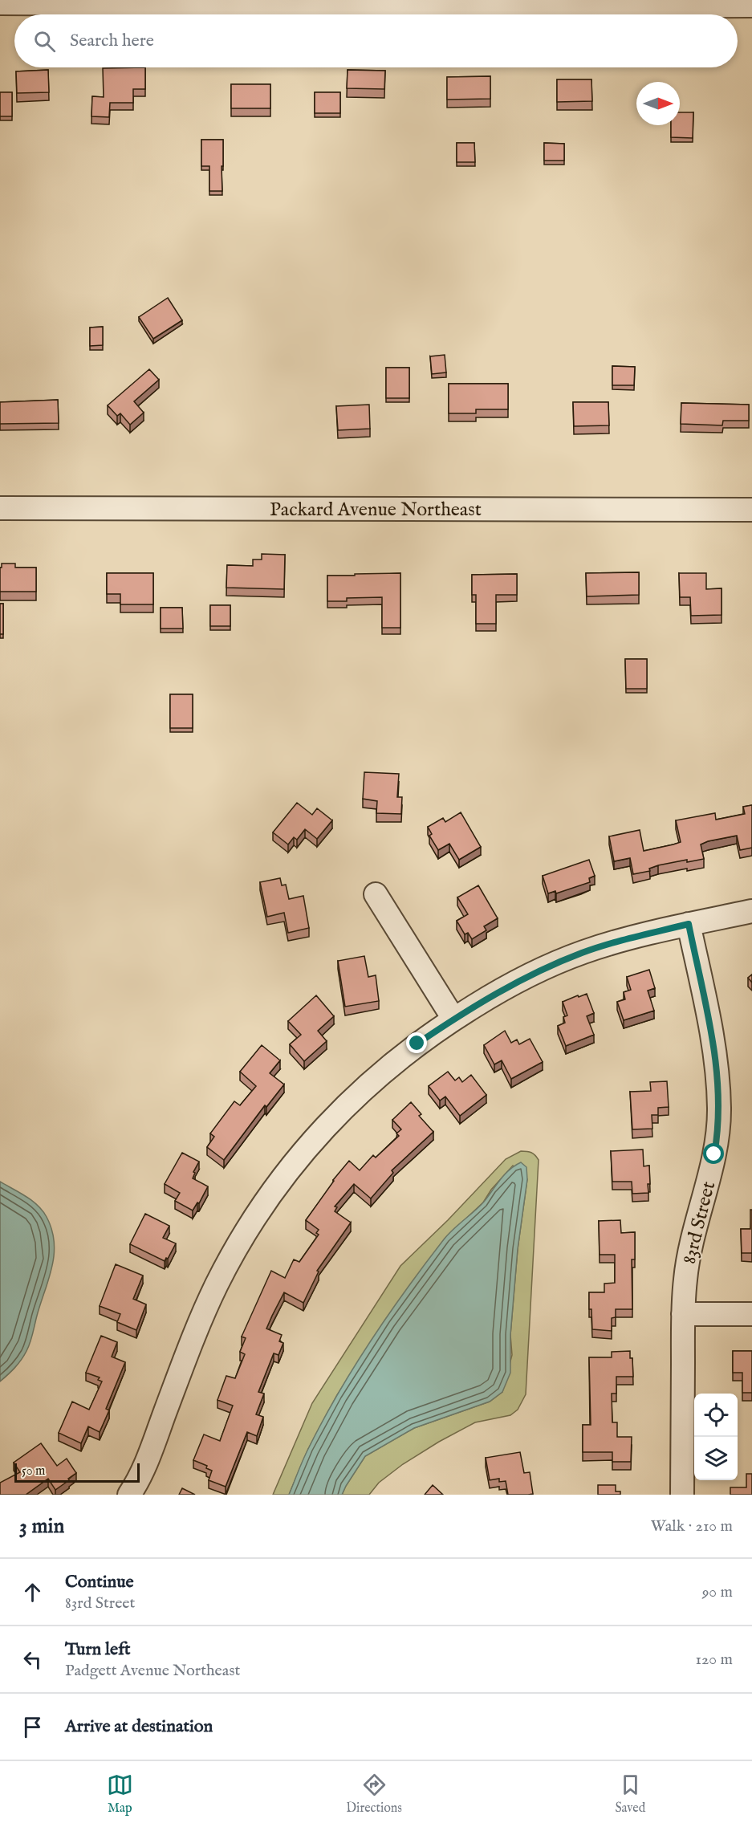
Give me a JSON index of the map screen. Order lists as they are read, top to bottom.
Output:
{
  "streets": {
    "street": ["Packard Avenue Northeast", "83rd Street"]
  },
  "scale_bar": "50 m",
  "north": "right",
  "page": {
    "search": "Search here",
    "scale": "50 m",
    "heading": ["3 min", "Walk · 210 m"],
    "list": [
      ["Continue", "83rd Street", "90 m"],
      ["Turn left", "Padgett Avenue Northeast", "120 m"],
      "Arrive at destination"
    ],
    "nav": ["Map", "Directions", "Saved"]
  }
}
